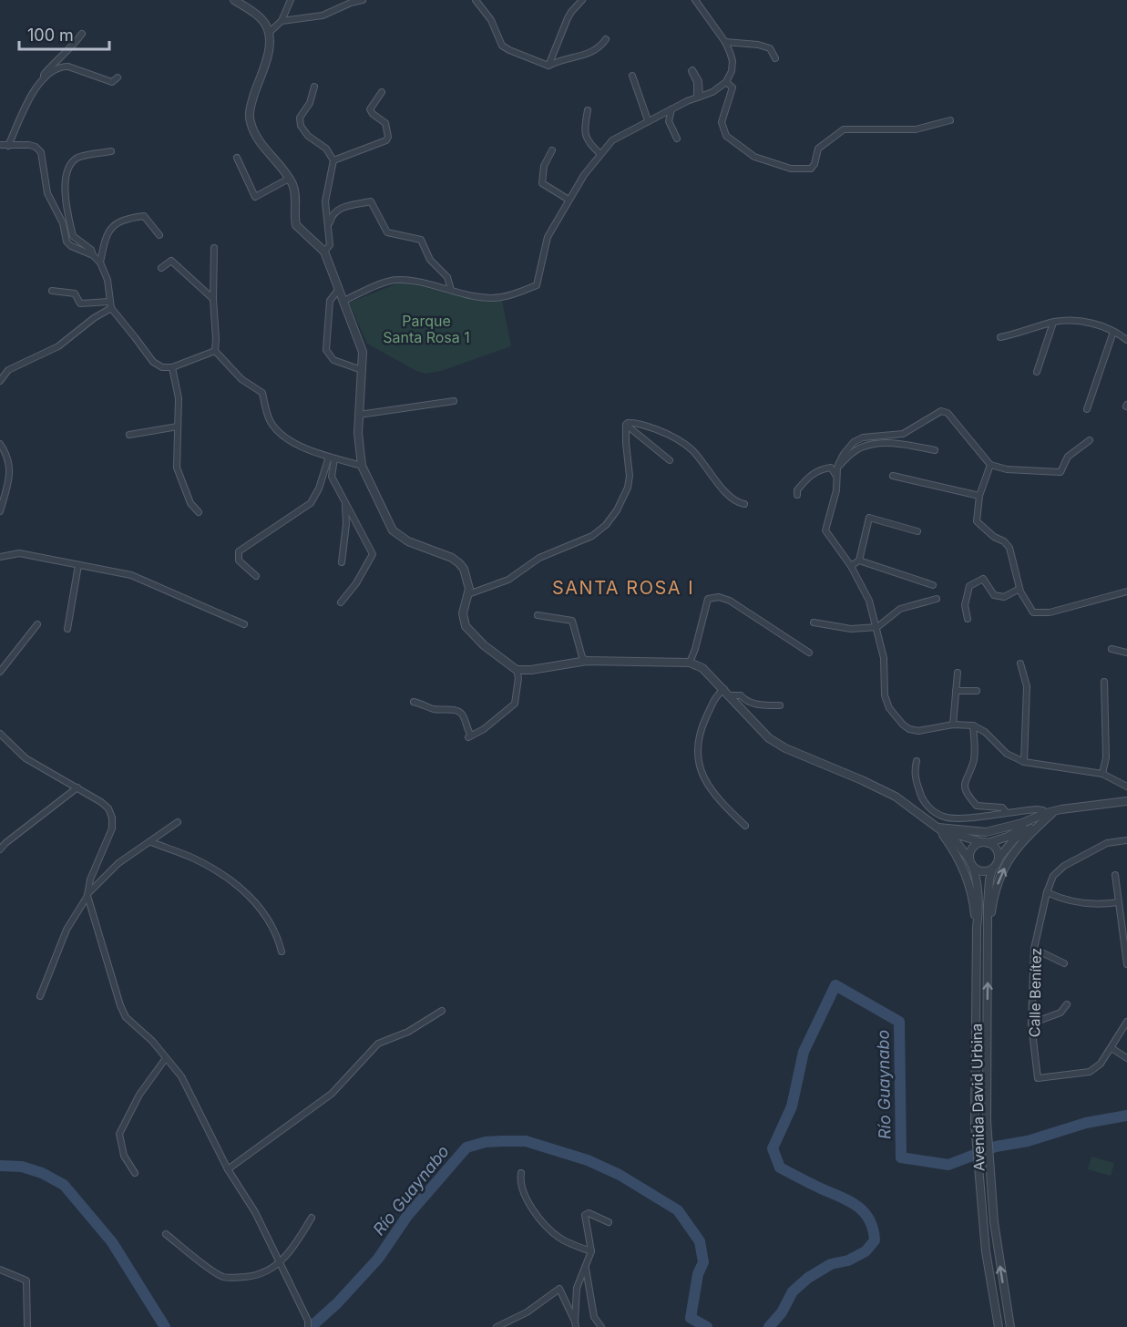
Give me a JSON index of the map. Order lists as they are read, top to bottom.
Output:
{
  "streets": {
    "street": ["Calle Benítez", "Avenida David Urbina"]
  },
  "districts": ["SANTA ROSA I"],
  "water": ["Río Guaynabo"],
  "parks": ["Parque Santa Rosa 1"],
  "scale_bar": "100 m"
}
